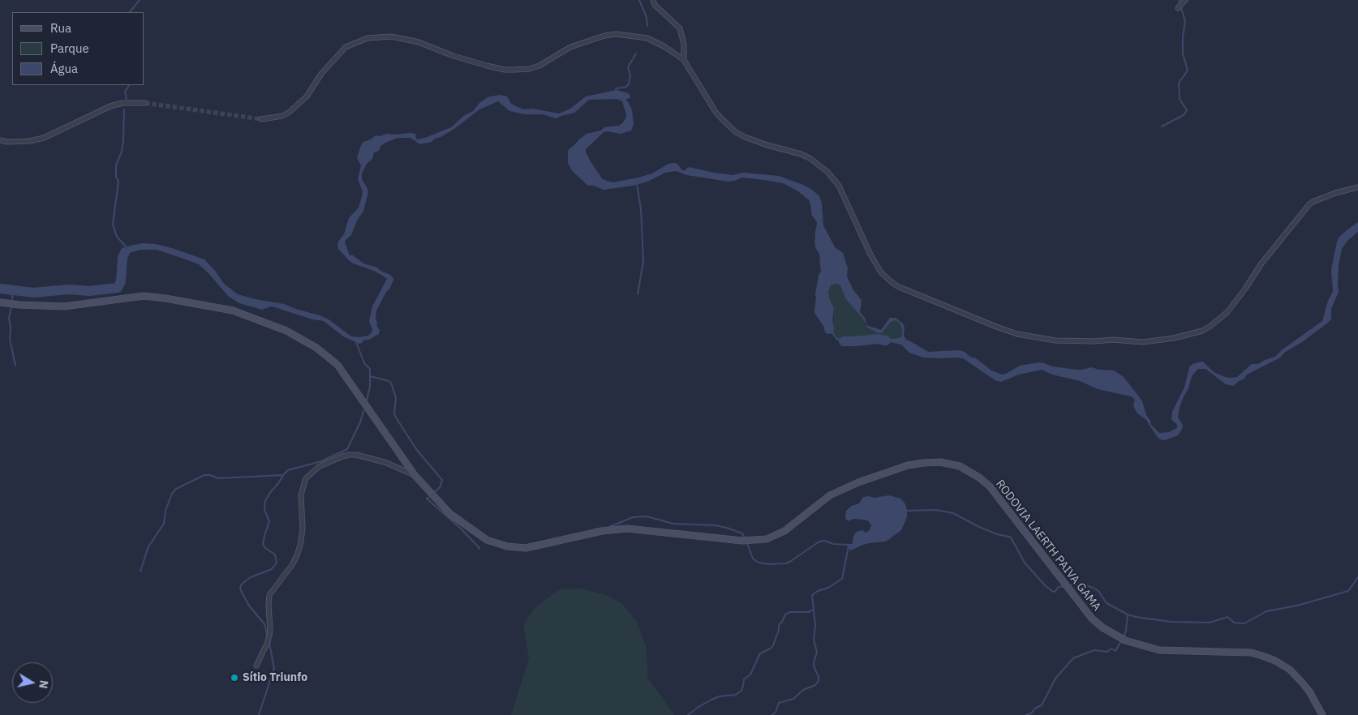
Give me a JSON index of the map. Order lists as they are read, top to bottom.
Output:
{
  "streets": {
    "main road": ["RODOVIA LAERTH PAIVA GAMA"]
  },
  "places": ["Sítio Triunfo"],
  "legend": ["Rua", "Parque", "Água"],
  "north": "right"
}
